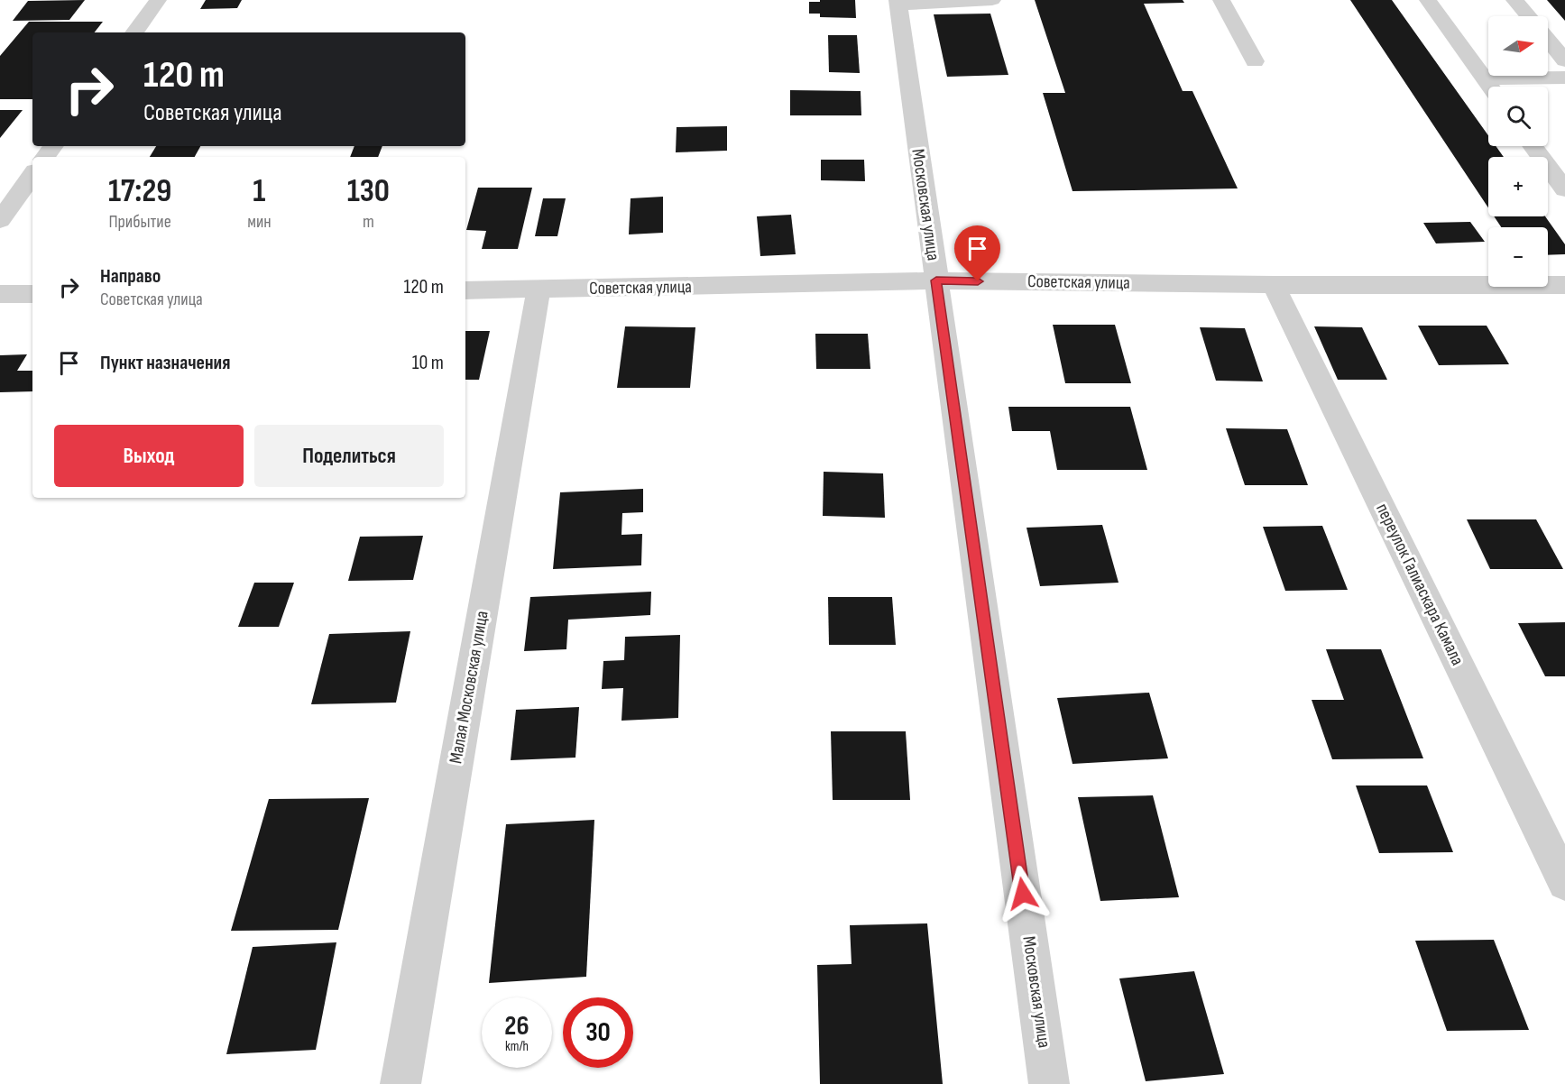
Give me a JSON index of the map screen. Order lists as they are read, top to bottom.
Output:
{
  "streets": {
    "street": [
      "Московская улица",
      "Советская улица",
      "переулок Галиаскара Камала",
      "Малая Московская улица"
    ]
  },
  "crossings": [
    ["Московская улица", "Советская улица"],
    ["Советская улица", "переулок Галиаскара Камала"],
    ["Советская улица", "Малая Московская улица"]
  ],
  "north": "right",
  "page": {
    "map_buttons": ["+", "−"],
    "turn": ["120 m", "Советская улица"],
    "eta": [
      "17:29",
      "Прибытие",
      "1",
      "мин",
      "130",
      "m"
    ],
    "list": [
      {
        "name": "Направо",
        "note": "Советская улица",
        "value": "120 m"
      },
      {
        "name": "Пункт назначения",
        "value": "10 m"
      }
    ],
    "buttons": ["Выход", "Поделиться"],
    "speed": "26 km/h",
    "limit": "30"
  }
}
